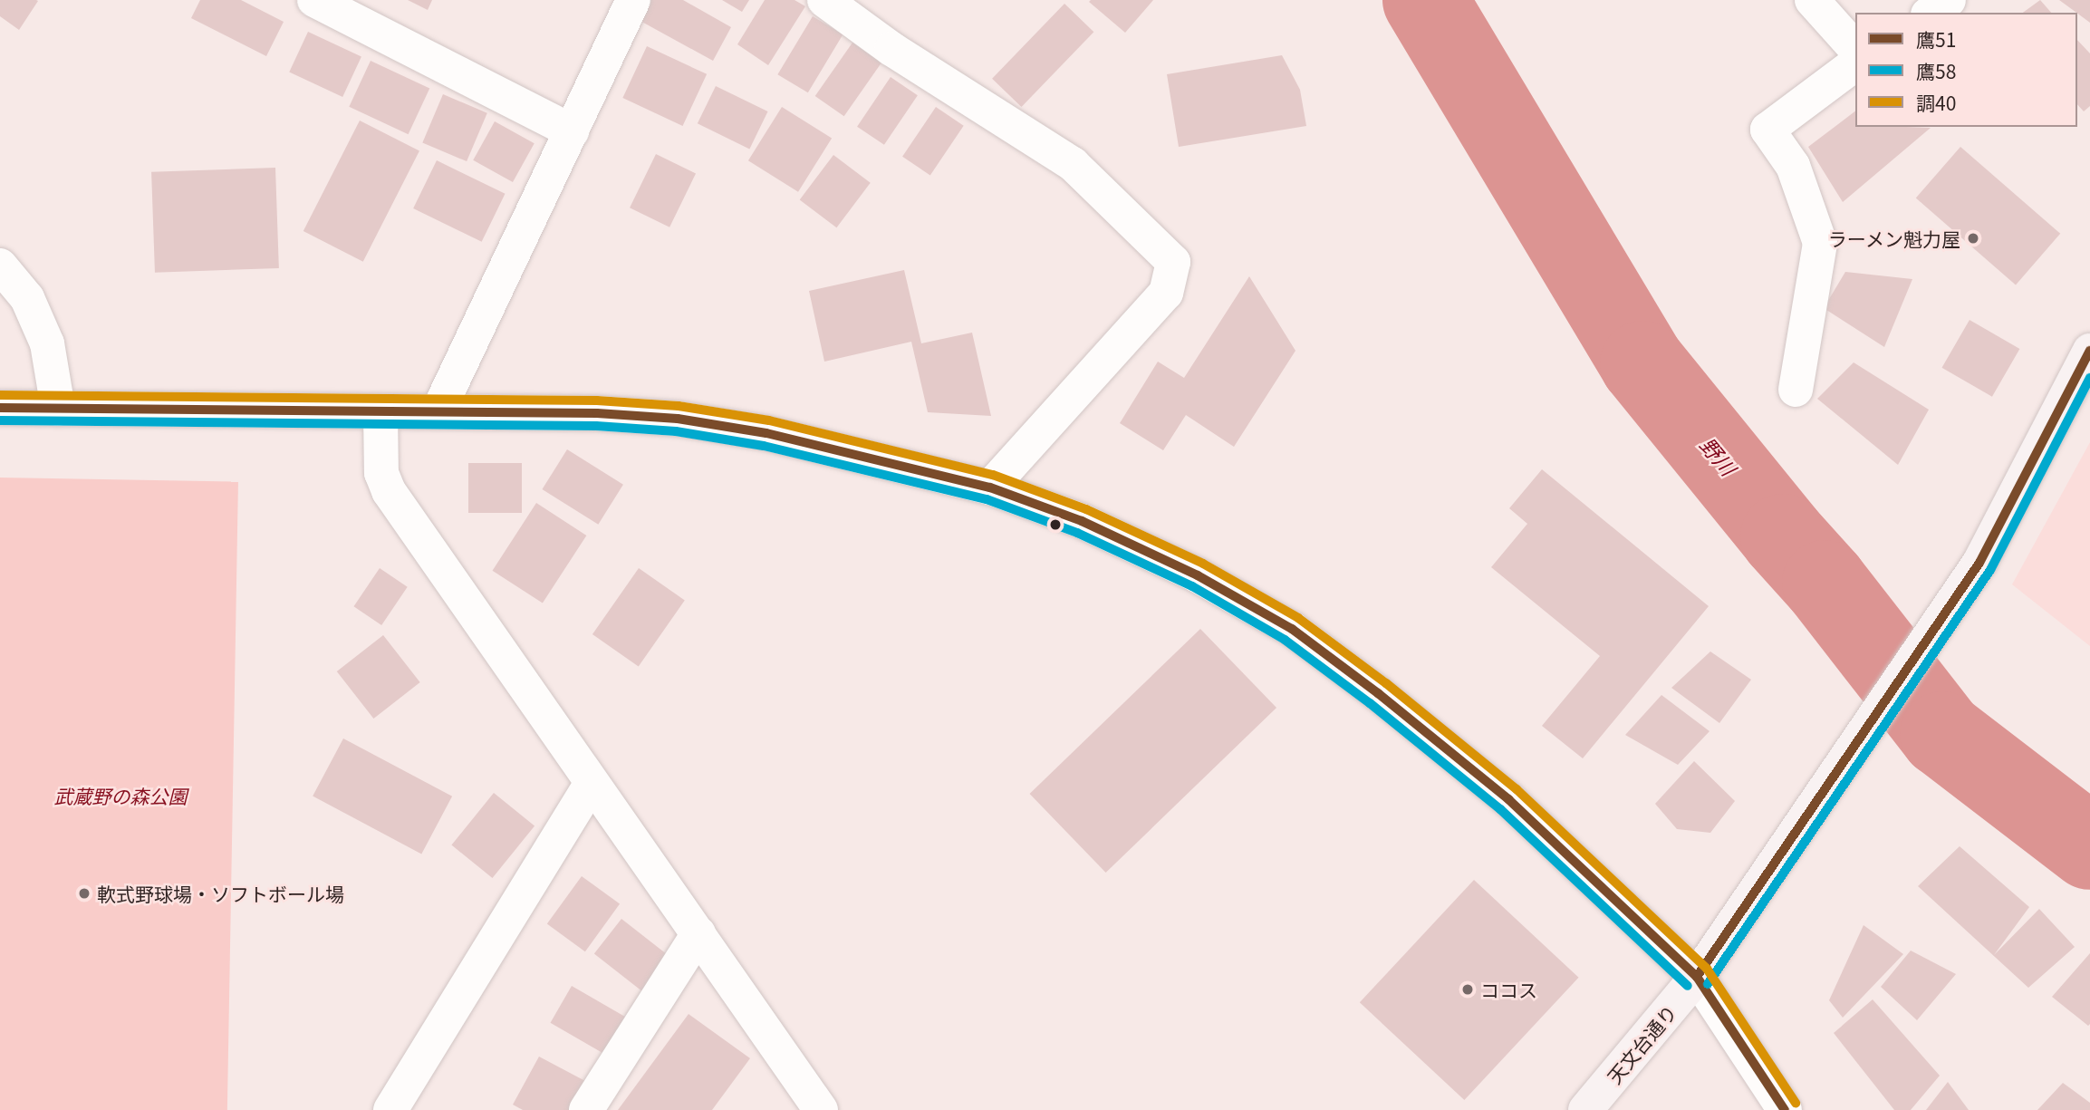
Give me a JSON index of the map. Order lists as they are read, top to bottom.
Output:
{
  "streets": {
    "main road": ["天文台通り"]
  },
  "water": ["野川"],
  "parks": ["武蔵野の森公園"],
  "places": ["ラーメン魁力屋", "軟式野球場・ソフトボール場", "ココス"],
  "lines": ["transit line 鷹51", "transit line 鷹58", "transit line 調40"],
  "legend": ["鷹51", "鷹58", "調40"]
}
